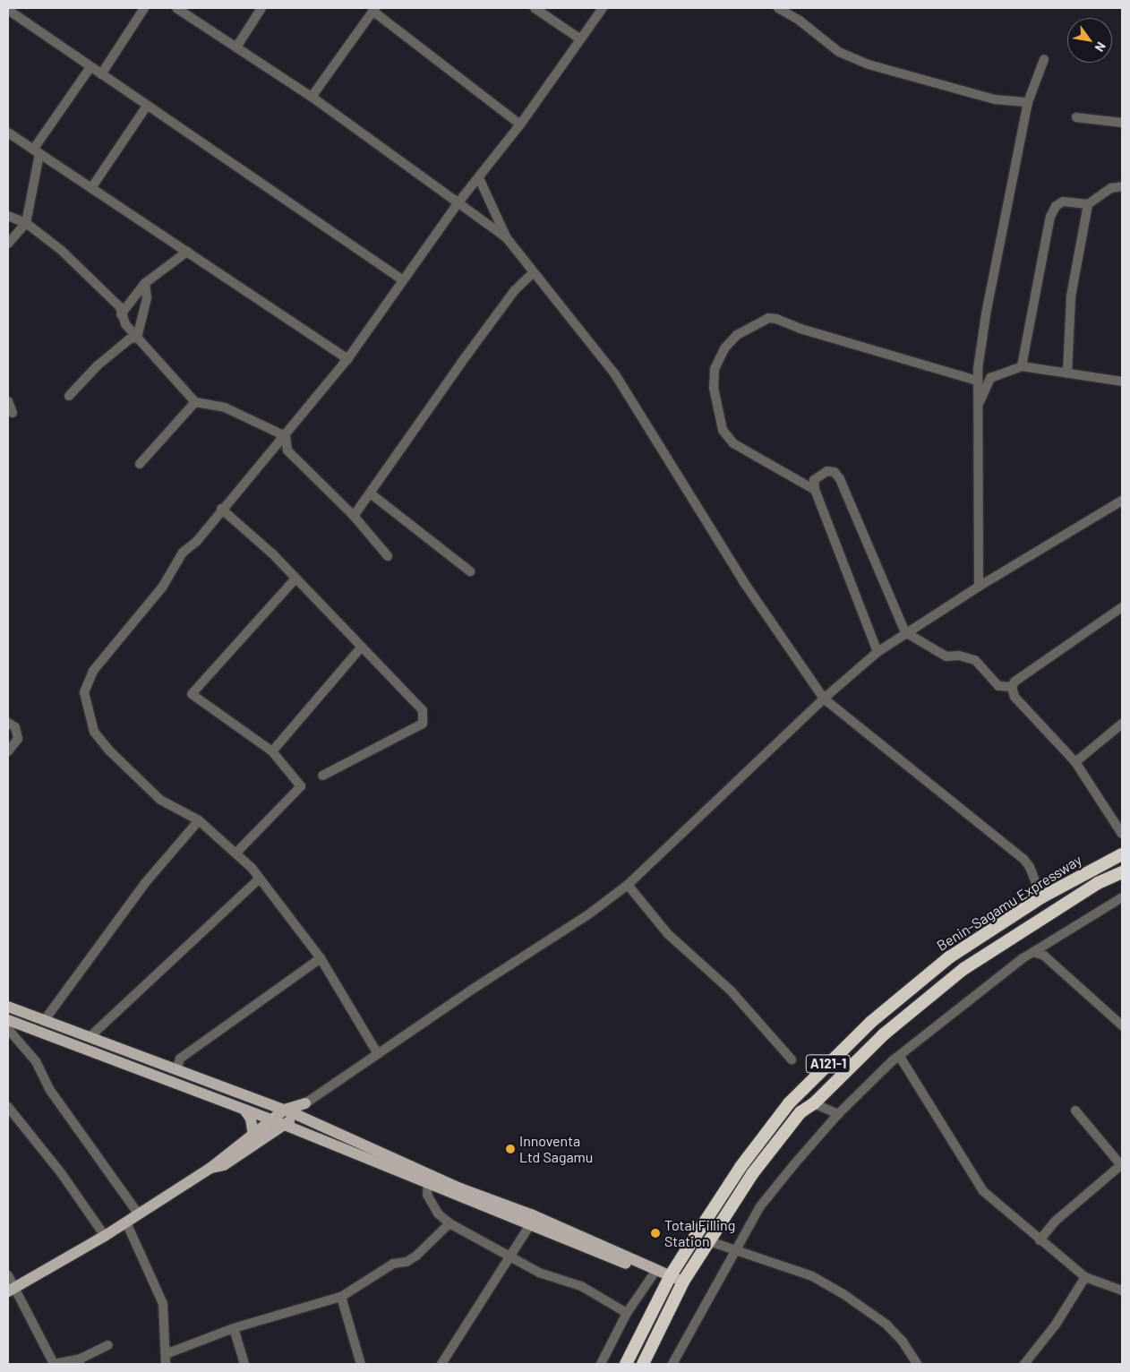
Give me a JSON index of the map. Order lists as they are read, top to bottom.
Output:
{
  "streets": {
    "highway": ["Benin-Sagamu Expressway", "A121-1"]
  },
  "places": ["Innoventa Ltd Sagamu", "Total Filling Station"],
  "north": "bottom right"
}
